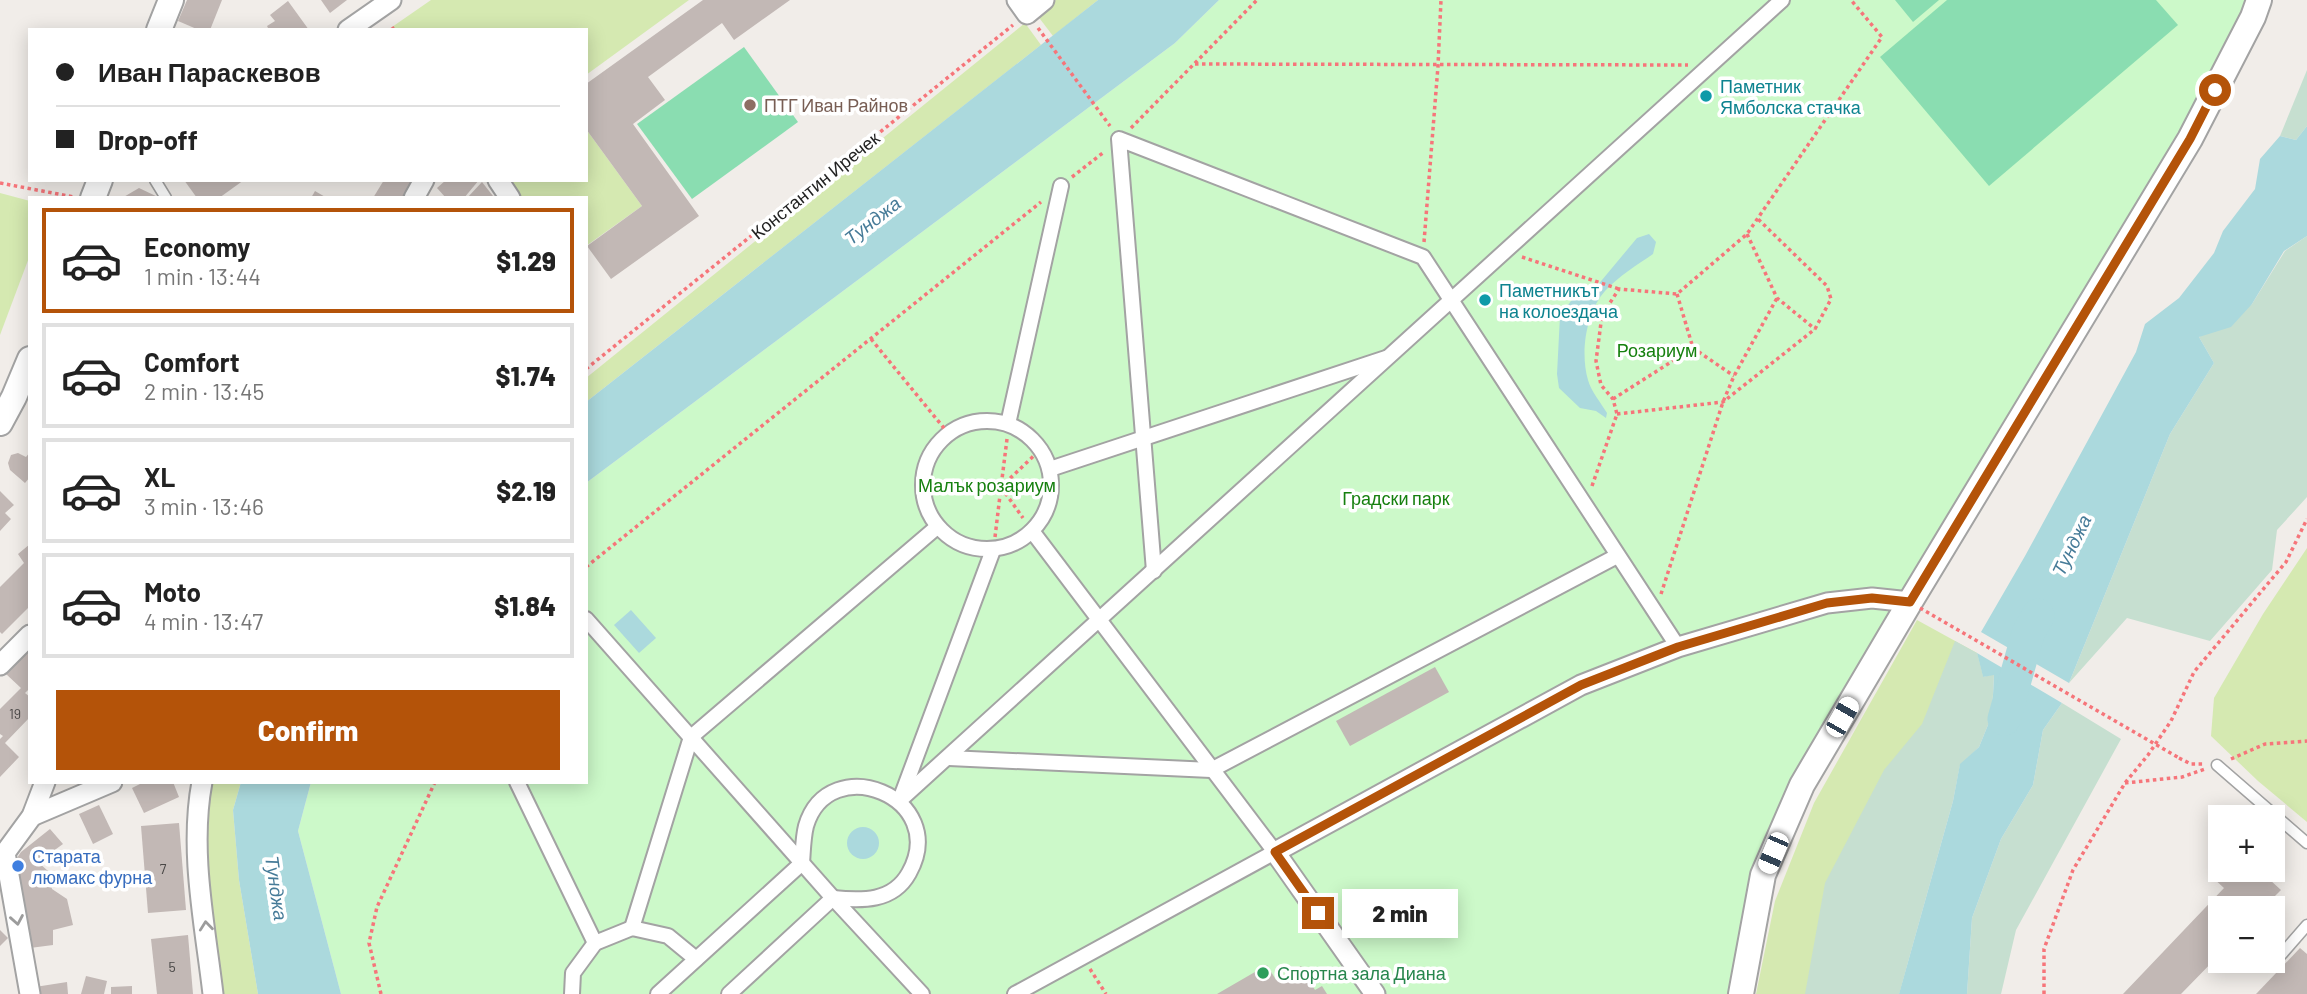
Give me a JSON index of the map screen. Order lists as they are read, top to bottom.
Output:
{
  "streets": {
    "path": ["Константин Иречек"]
  },
  "water": ["Тунджа"],
  "parks": ["Розариум", "Малък розариум", "Градски парк"],
  "places": [
    "Паметник Ямболска стачка",
    "ПТГ Иван Райнов",
    "Паметникът на колоездача",
    "Старата люмакс фурна",
    "Спортна зала Диана"
  ],
  "house_numbers": ["19", "7", "5"],
  "page": {
    "banner": ["Иван Параскевов", "Drop-off"],
    "list": [
      {
        "name": "Economy",
        "note": "1 min · 13:44",
        "value": "$1.29"
      },
      {
        "name": "Comfort",
        "note": "2 min · 13:45",
        "value": "$1.74"
      },
      {
        "name": "XL",
        "note": "3 min · 13:46",
        "value": "$2.19"
      },
      {
        "name": "Moto",
        "note": "4 min · 13:47",
        "value": "$1.84"
      }
    ],
    "buttons": "Confirm",
    "map_buttons": ["+", "−"],
    "bubble": "2 min"
  }
}
